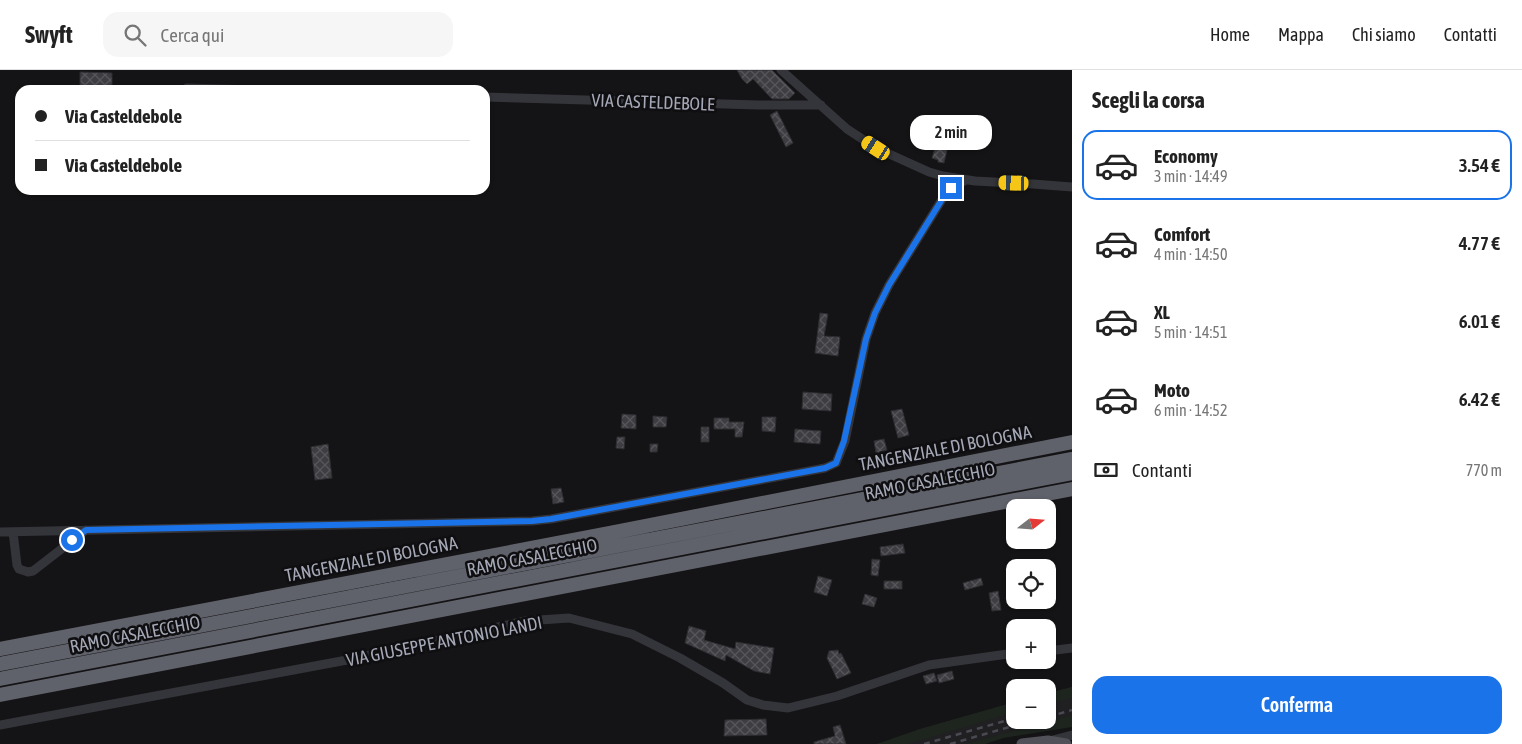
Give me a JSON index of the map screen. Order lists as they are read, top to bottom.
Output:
{
  "streets": {
    "highway": ["TANGENZIALE DI BOLOGNA", "RAMO CASALECCHIO"],
    "street": ["VIA CASTELDEBOLE", "VIA GIUSEPPE ANTONIO LANDI"]
  },
  "north": "right",
  "page": {
    "header": "Swyft",
    "search": "Cerca qui",
    "nav": [
      "Home",
      "Mappa",
      "Chi siamo",
      "Contatti"
    ],
    "heading": "Scegli la corsa",
    "banner": ["Via Casteldebole", "Via Casteldebole"],
    "bubble": "2 min",
    "list": [
      {
        "name": "Economy",
        "note": "3 min · 14:49",
        "value": "3.54 €"
      },
      {
        "name": "Comfort",
        "note": "4 min · 14:50",
        "value": "4.77 €"
      },
      {
        "name": "XL",
        "note": "5 min · 14:51",
        "value": "6.01 €"
      },
      {
        "name": "Moto",
        "note": "6 min · 14:52",
        "value": "6.42 €"
      }
    ],
    "pay": ["Contanti", "770 m"],
    "map_buttons": ["+", "−"],
    "buttons": "Conferma"
  }
}
